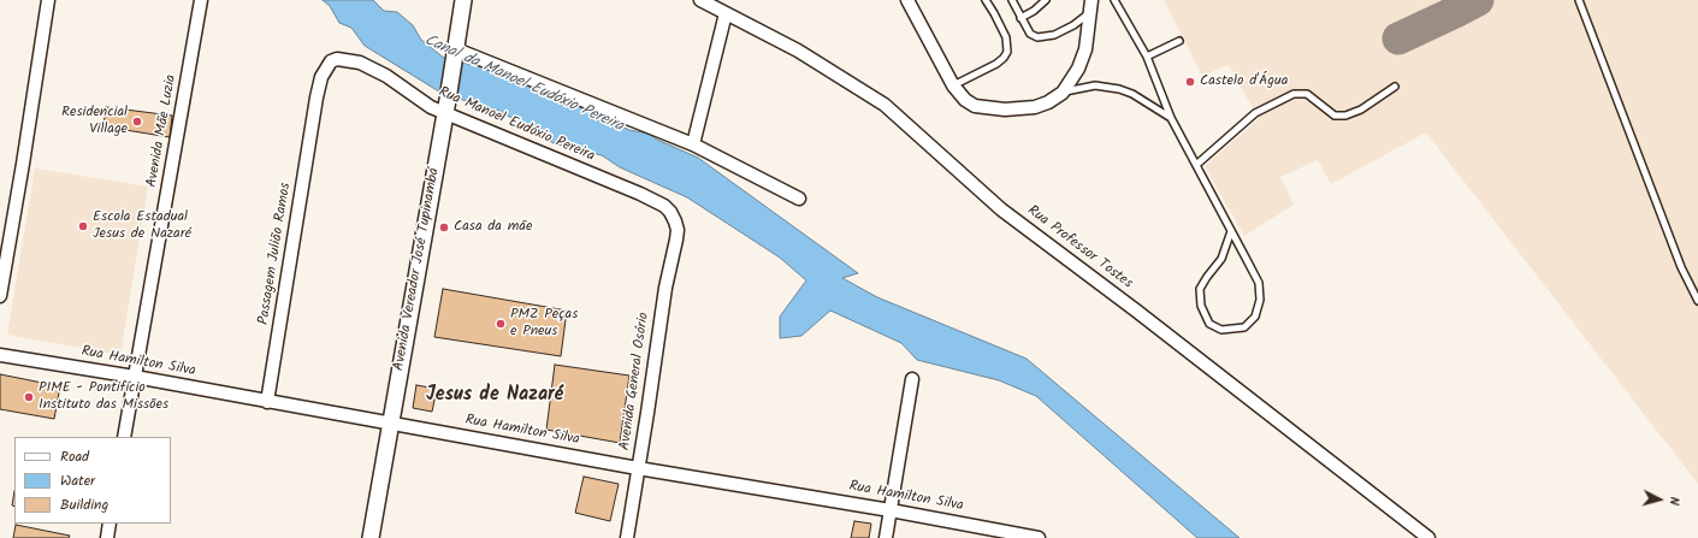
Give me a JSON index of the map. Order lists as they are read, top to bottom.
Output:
{
  "streets": {
    "street": [
      "Rua Manoel Eudóxio Pereira",
      "Avenida Mãe Luzia",
      "Rua Professor Tostes",
      "Passagem Julião Ramos",
      "Avenida Vereador José Tupinambá",
      "Rua Hamilton Silva",
      "Avenida General Osório"
    ]
  },
  "crossings": [
    ["Rua Manoel Eudóxio Pereira", "Passagem Julião Ramos"],
    ["Rua Manoel Eudóxio Pereira", "Avenida Vereador José Tupinambá"],
    ["Rua Manoel Eudóxio Pereira", "Avenida General Osório"],
    ["Avenida Mãe Luzia", "Rua Hamilton Silva"],
    ["Passagem Julião Ramos", "Rua Hamilton Silva"],
    ["Avenida Vereador José Tupinambá", "Rua Hamilton Silva"],
    ["Rua Hamilton Silva", "Avenida General Osório"]
  ],
  "districts": ["Jesus de Nazaré"],
  "water": ["Canal da Manoel Eudóxio Pereira"],
  "places": [
    "Castelo d'Água",
    "Residencial Village",
    "Escola Estadual Jesus de Nazaré",
    "Casa da mãe",
    "PMZ Peças e Pneus",
    "PIME - Pontifício Instituto das Missões"
  ],
  "legend": ["Road", "Water", "Building"],
  "north": "right"
}
